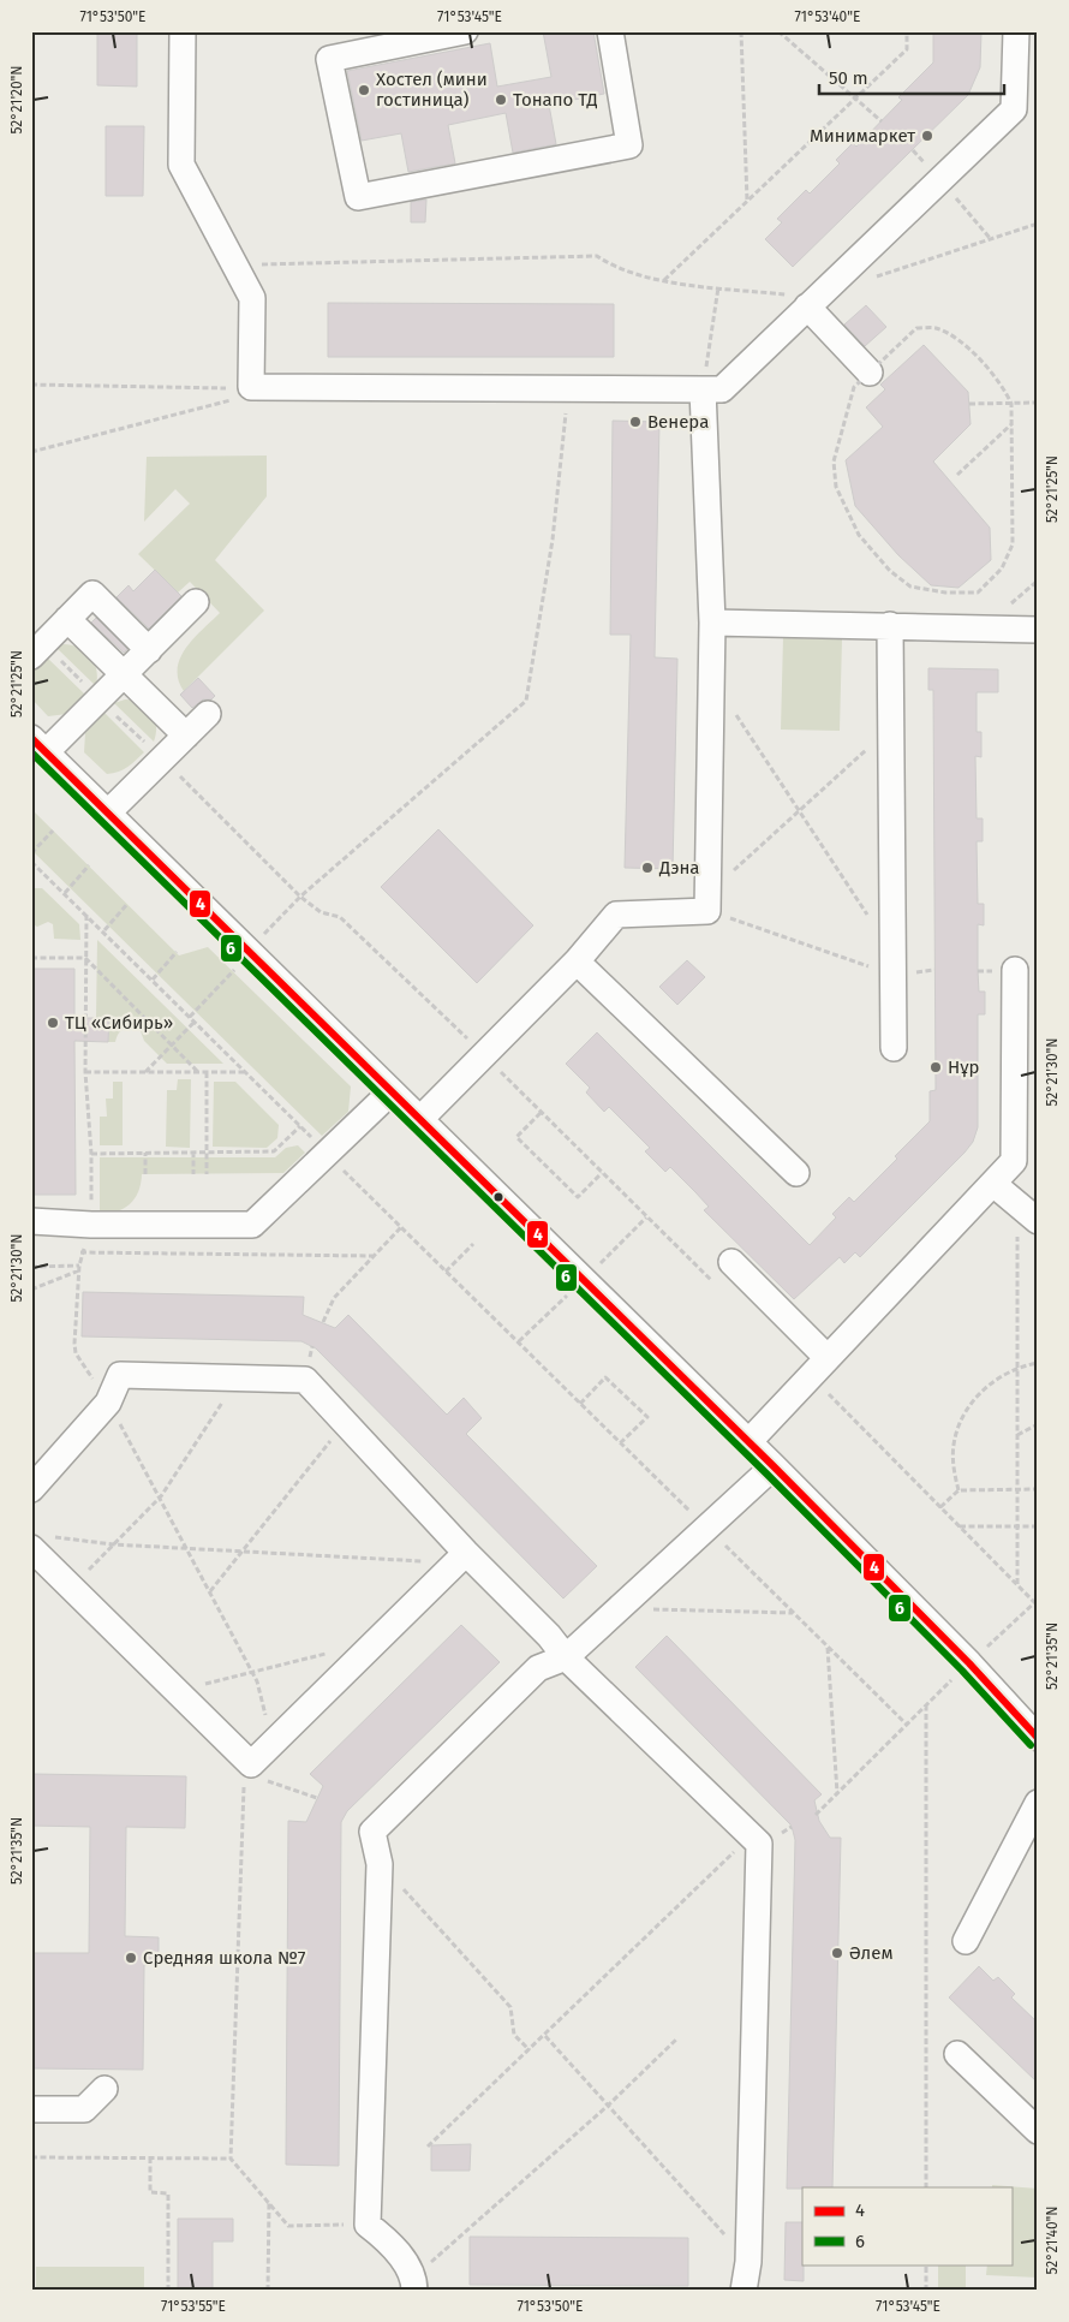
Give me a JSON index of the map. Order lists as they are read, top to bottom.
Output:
{
  "places": [
    "Хостел (мини гостиница)",
    "Тонапо ТД",
    "Минимаркет",
    "Венера",
    "Дэна",
    "ТЦ «Сибирь»",
    "Нұр",
    "Әлем",
    "Средняя школа №7"
  ],
  "lines": ["transit line 4", "transit line 6"],
  "legend": ["4", "6"],
  "scale_bar": "50 m",
  "coordinates": [
    "71°53'50\"E",
    "71°53'45\"E",
    "71°53'40\"E",
    "52°21'20\"N",
    "52°21'25\"N",
    "52°21'30\"N",
    "52°21'35\"N",
    "52°21'40\"N",
    "71°53'55\"E"
  ]
}
